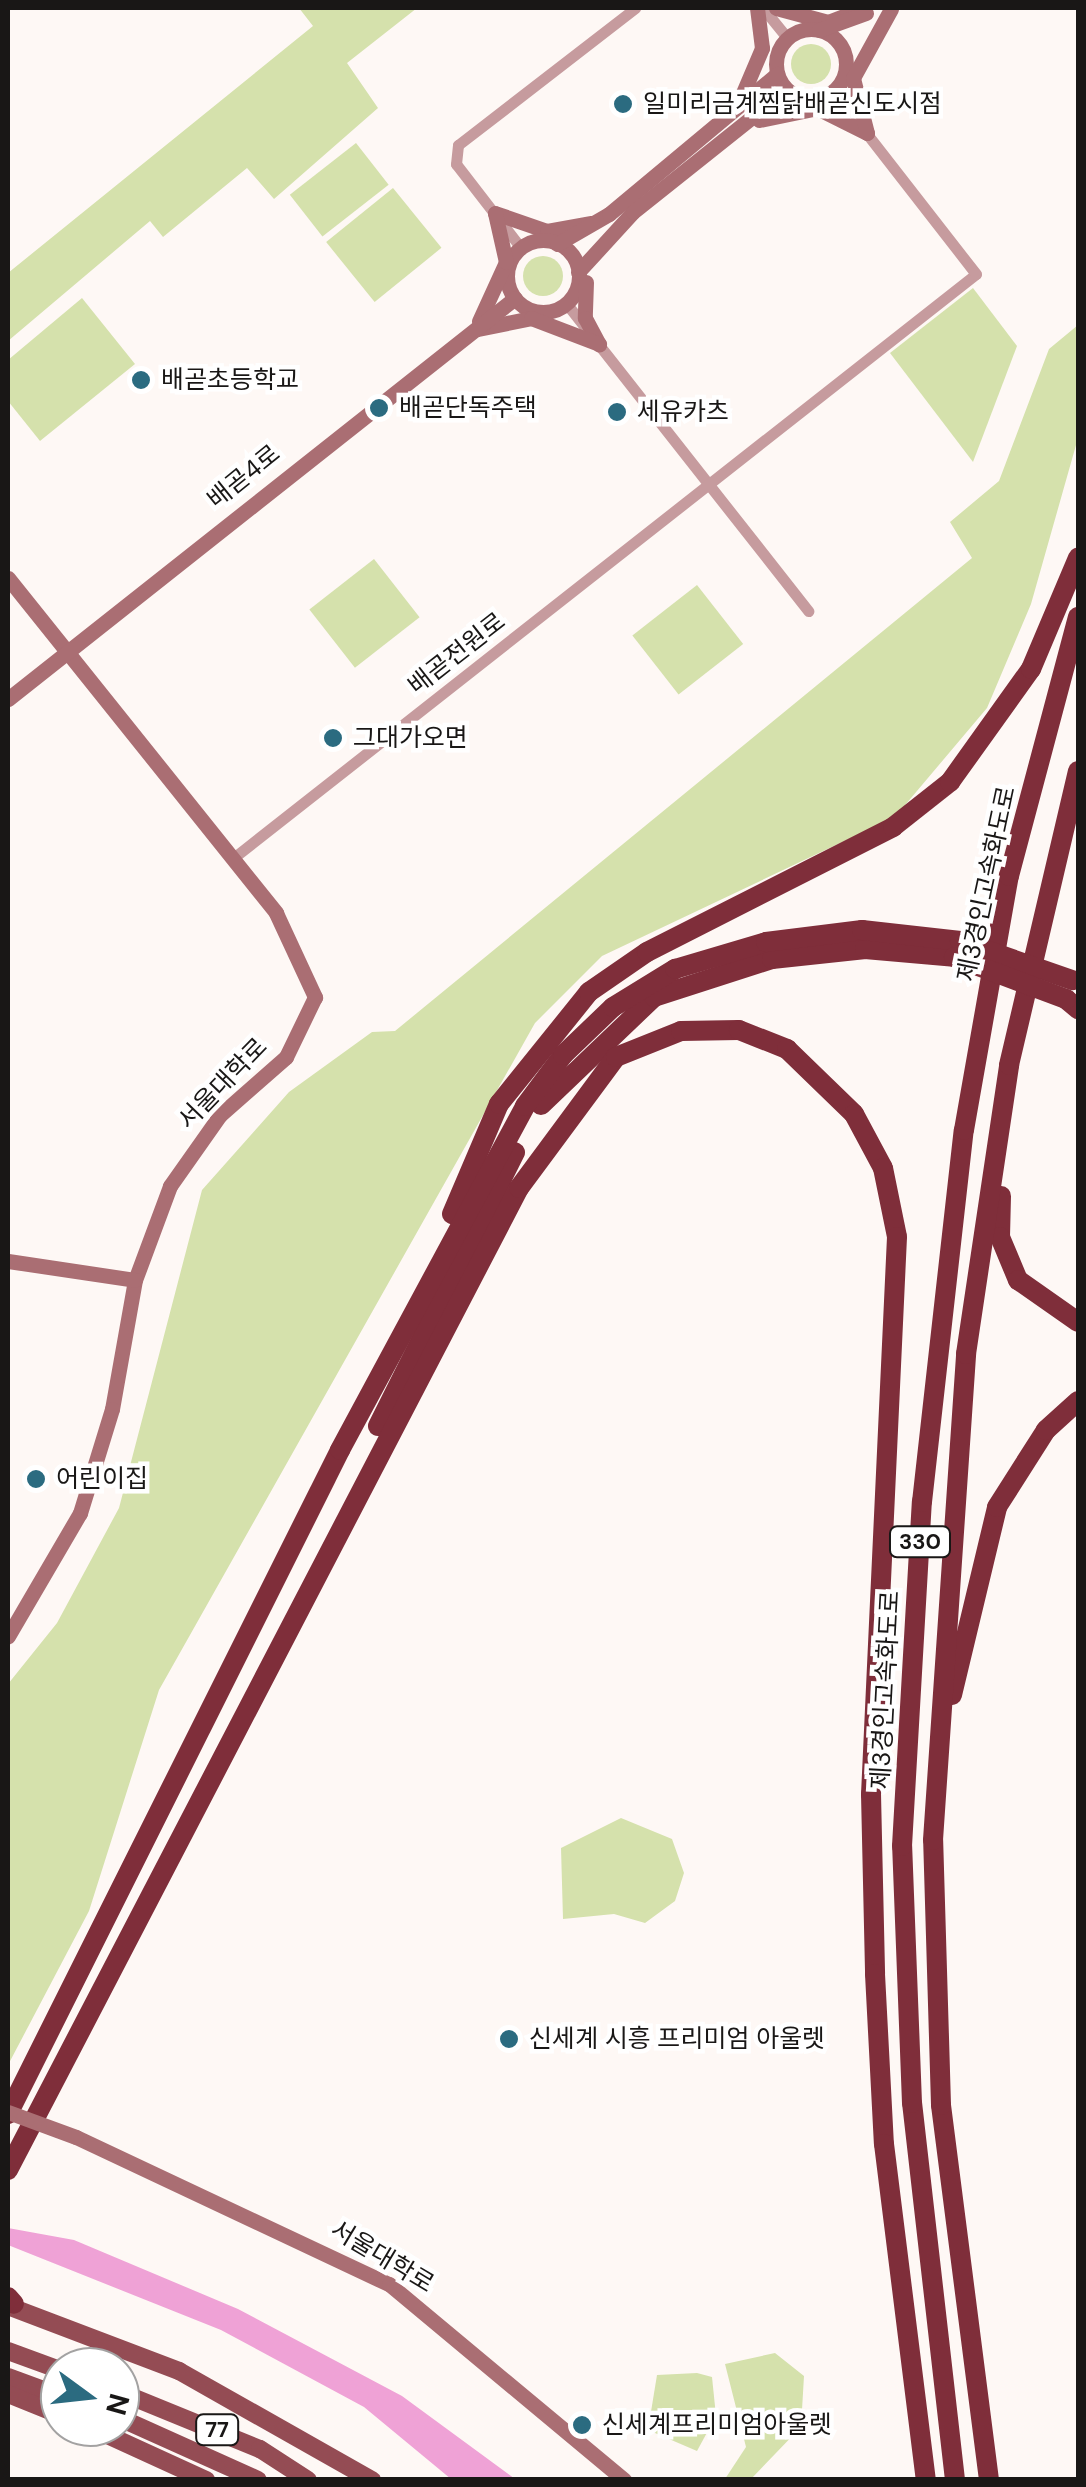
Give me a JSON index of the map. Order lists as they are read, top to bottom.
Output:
{
  "streets": {
    "highway": ["제3경인고속화도로", "330"],
    "main road": ["배곧4로", "서울대학로", "77"],
    "street": ["배곧전원로"]
  },
  "crossings": [
    ["배곧4로", "서울대학로"],
    ["배곧전원로", "서울대학로"]
  ],
  "places": [
    "일미리금계찜닭배곧신도시점",
    "배곧초등학교",
    "배곧단독주택",
    "세유카츠",
    "그대가오면",
    "어린이집",
    "신세계 시흥 프리미엄 아울렛",
    "신세계프리미엄아울렛"
  ],
  "north": "right"
}
